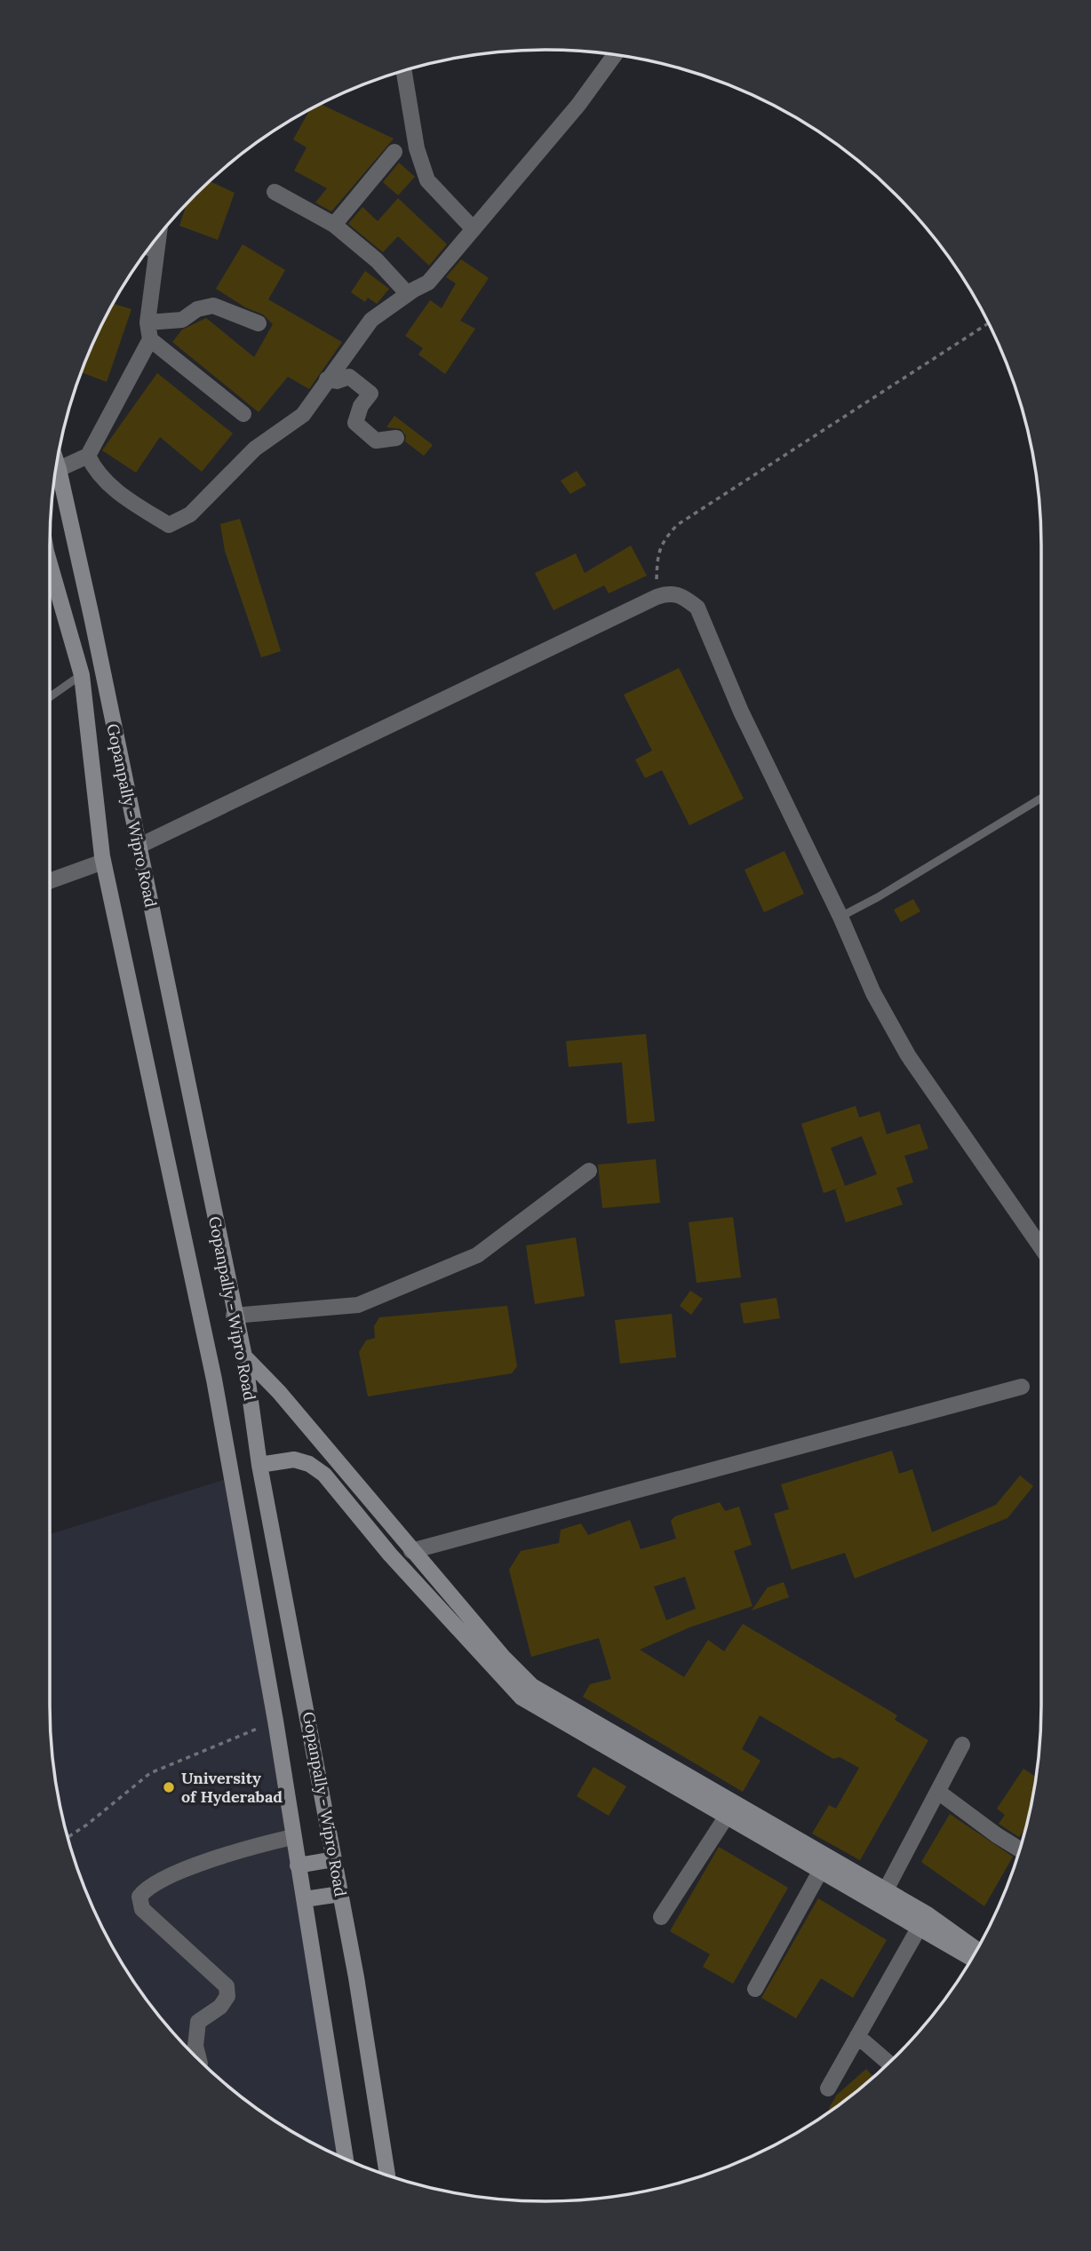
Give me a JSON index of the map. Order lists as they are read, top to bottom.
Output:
{
  "streets": {
    "main road": ["Gopanpally - Wipro Road"]
  },
  "places": ["University of Hyderabad"]
}
